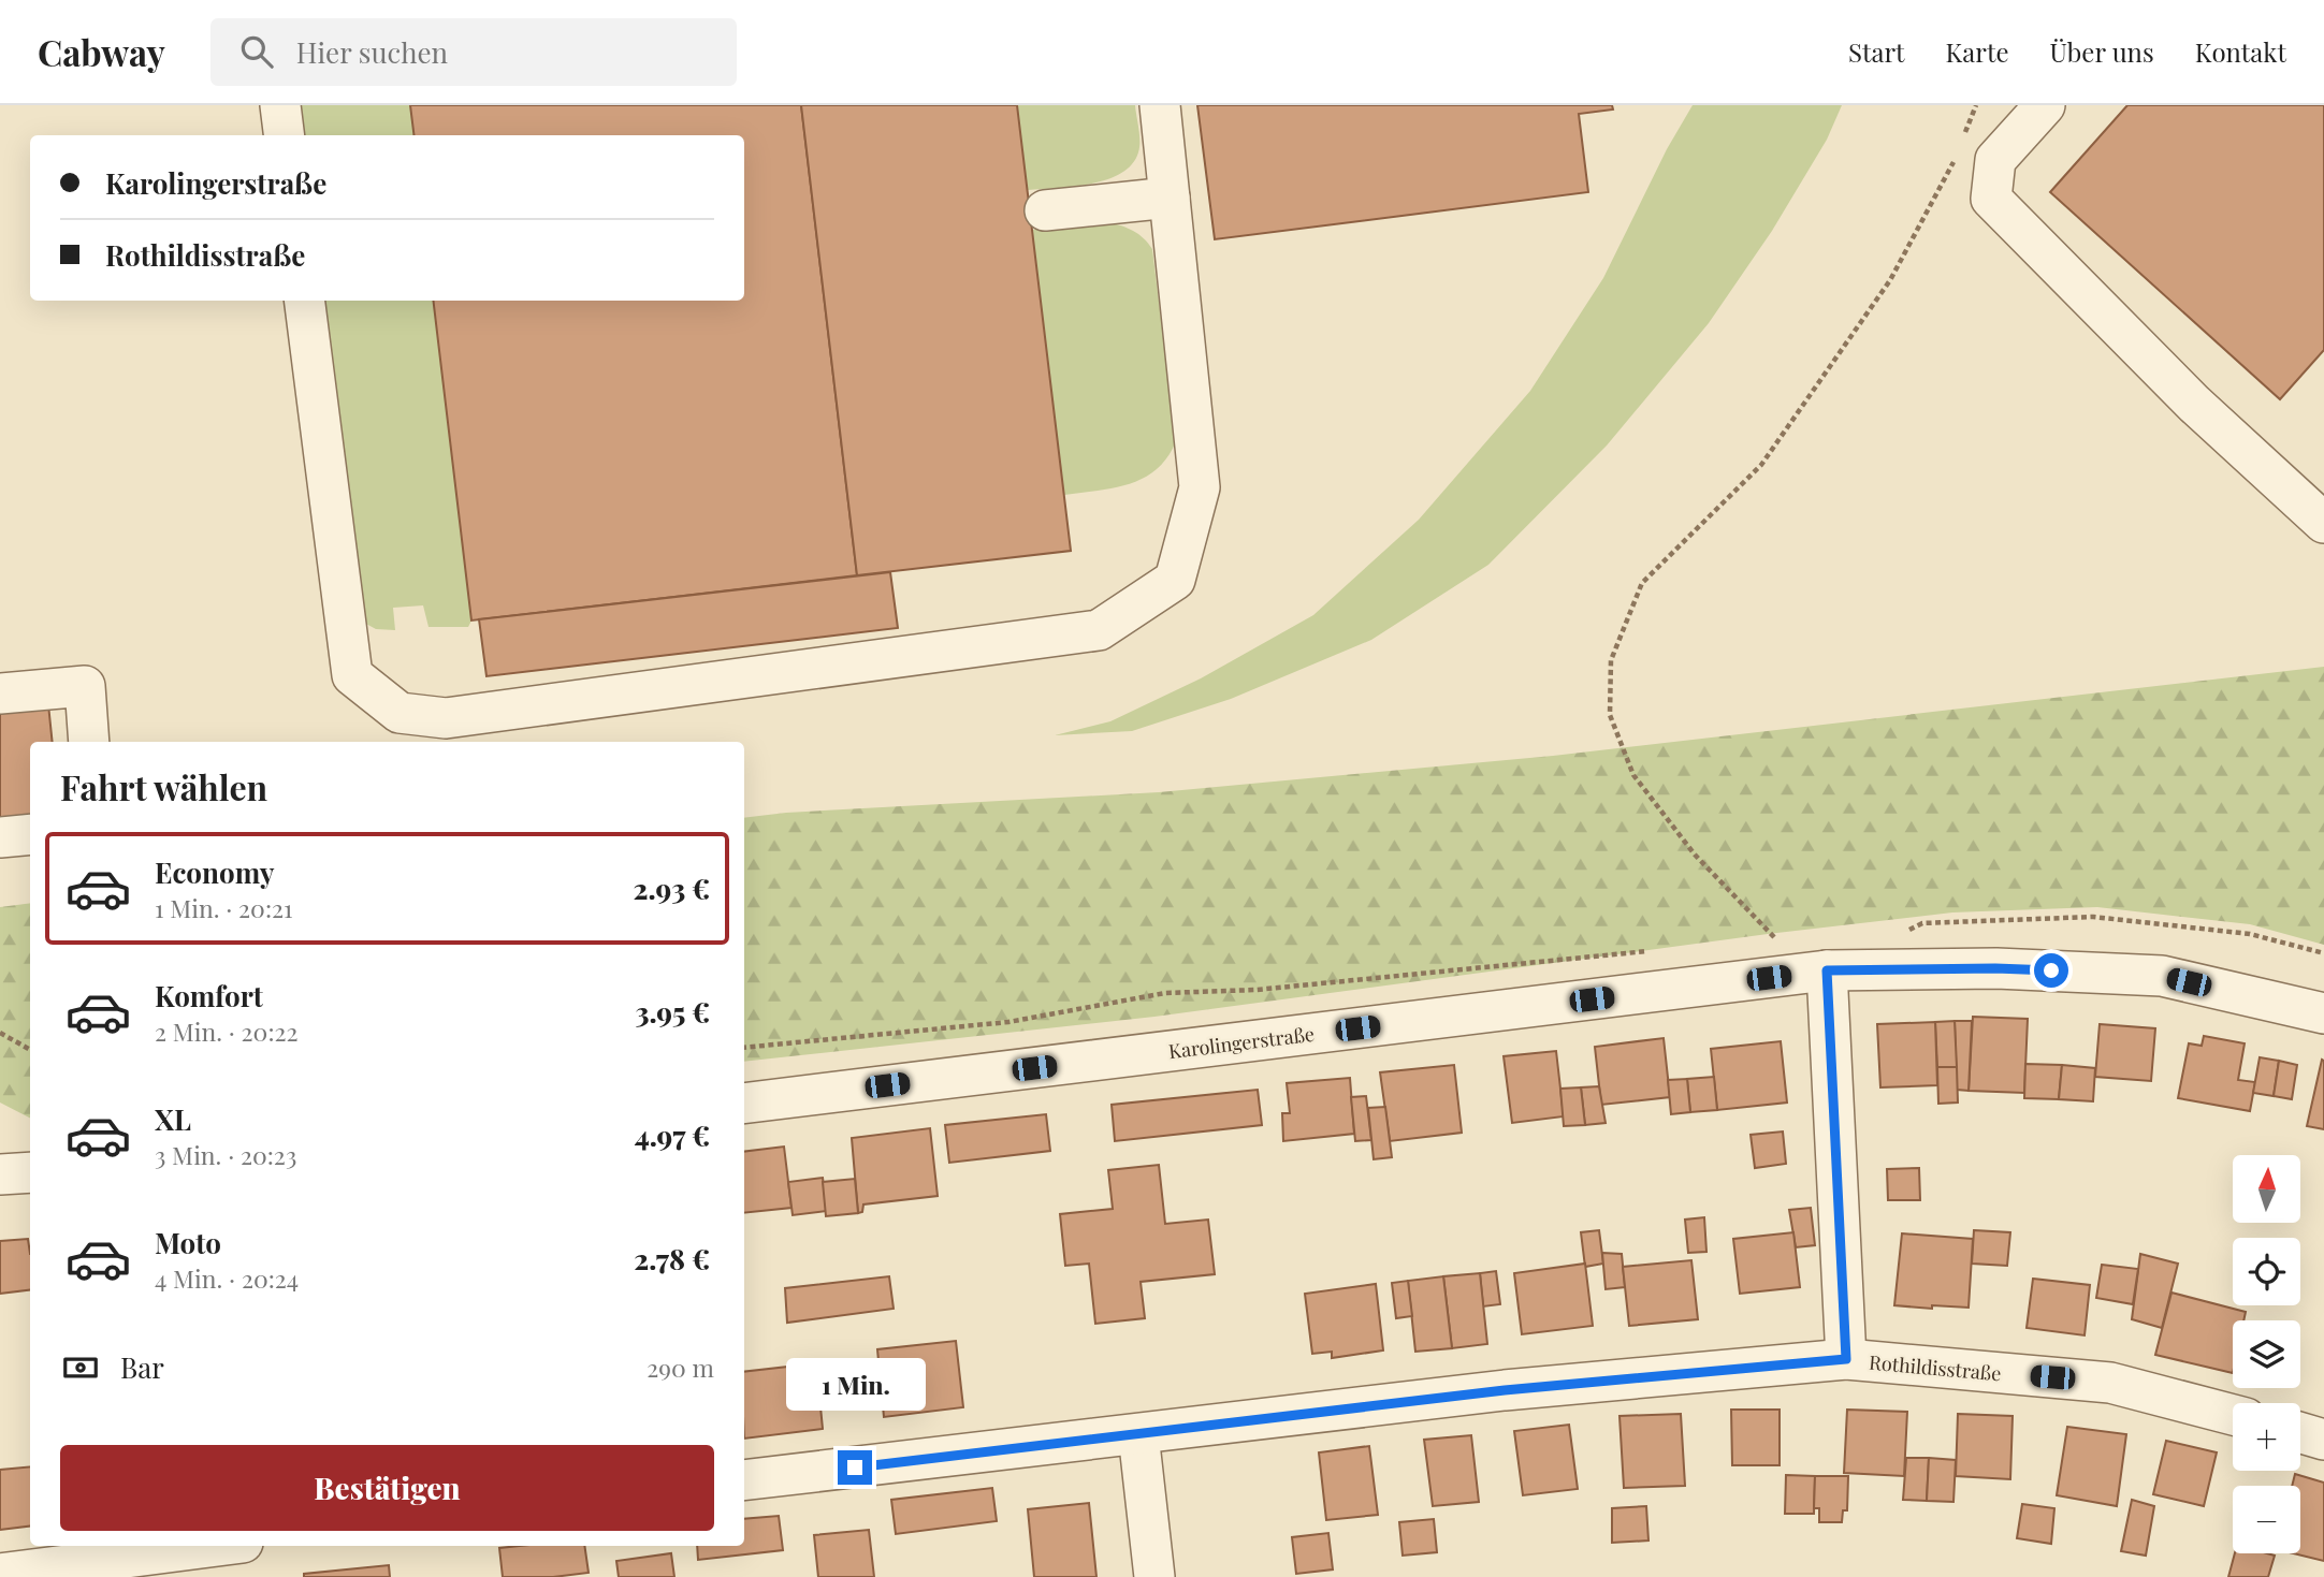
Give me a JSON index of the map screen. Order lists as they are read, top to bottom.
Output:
{
  "streets": {
    "street": ["Karolingerstraße", "Rothildisstraße"]
  },
  "crossings": [
    ["Karolingerstraße", "Rothildisstraße"]
  ],
  "north": "top",
  "page": {
    "header": "Cabway",
    "search": "Hier suchen",
    "nav": [
      "Start",
      "Karte",
      "Über uns",
      "Kontakt"
    ],
    "banner": ["Karolingerstraße", "Rothildisstraße"],
    "heading": "Fahrt wählen",
    "list": [
      {
        "name": "Economy",
        "note": "1 Min. · 20:21",
        "value": "2.93 €"
      },
      {
        "name": "Komfort",
        "note": "2 Min. · 20:22",
        "value": "3.95 €"
      },
      {
        "name": "XL",
        "note": "3 Min. · 20:23",
        "value": "4.97 €"
      },
      {
        "name": "Moto",
        "note": "4 Min. · 20:24",
        "value": "2.78 €"
      }
    ],
    "map_buttons": ["+", "−"],
    "pay": ["Bar", "290 m"],
    "bubble": "1 Min.",
    "buttons": "Bestätigen"
  }
}
